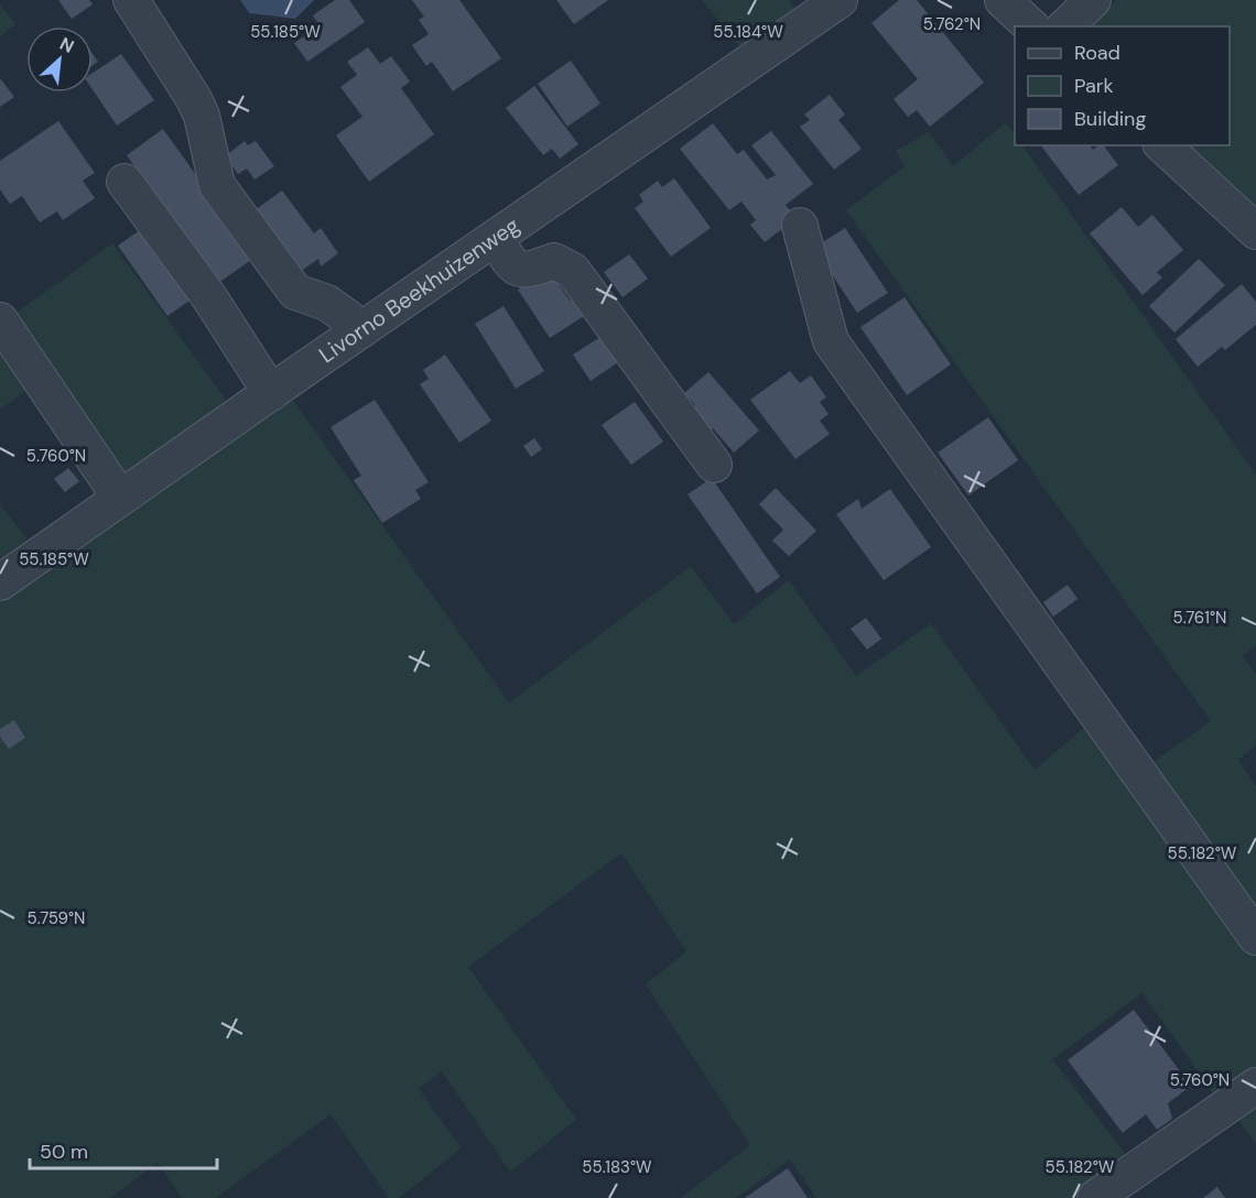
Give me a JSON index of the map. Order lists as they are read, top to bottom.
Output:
{
  "streets": {
    "street": ["Livorno Beekhuizenweg"]
  },
  "legend": ["Road", "Park", "Building"],
  "scale_bar": "50 m",
  "north": "top right",
  "coordinates": [
    "5.762°N",
    "55.185°W",
    "55.184°W",
    "5.760°N",
    "5.761°N",
    "55.182°W",
    "5.759°N",
    "55.183°W"
  ]
}
